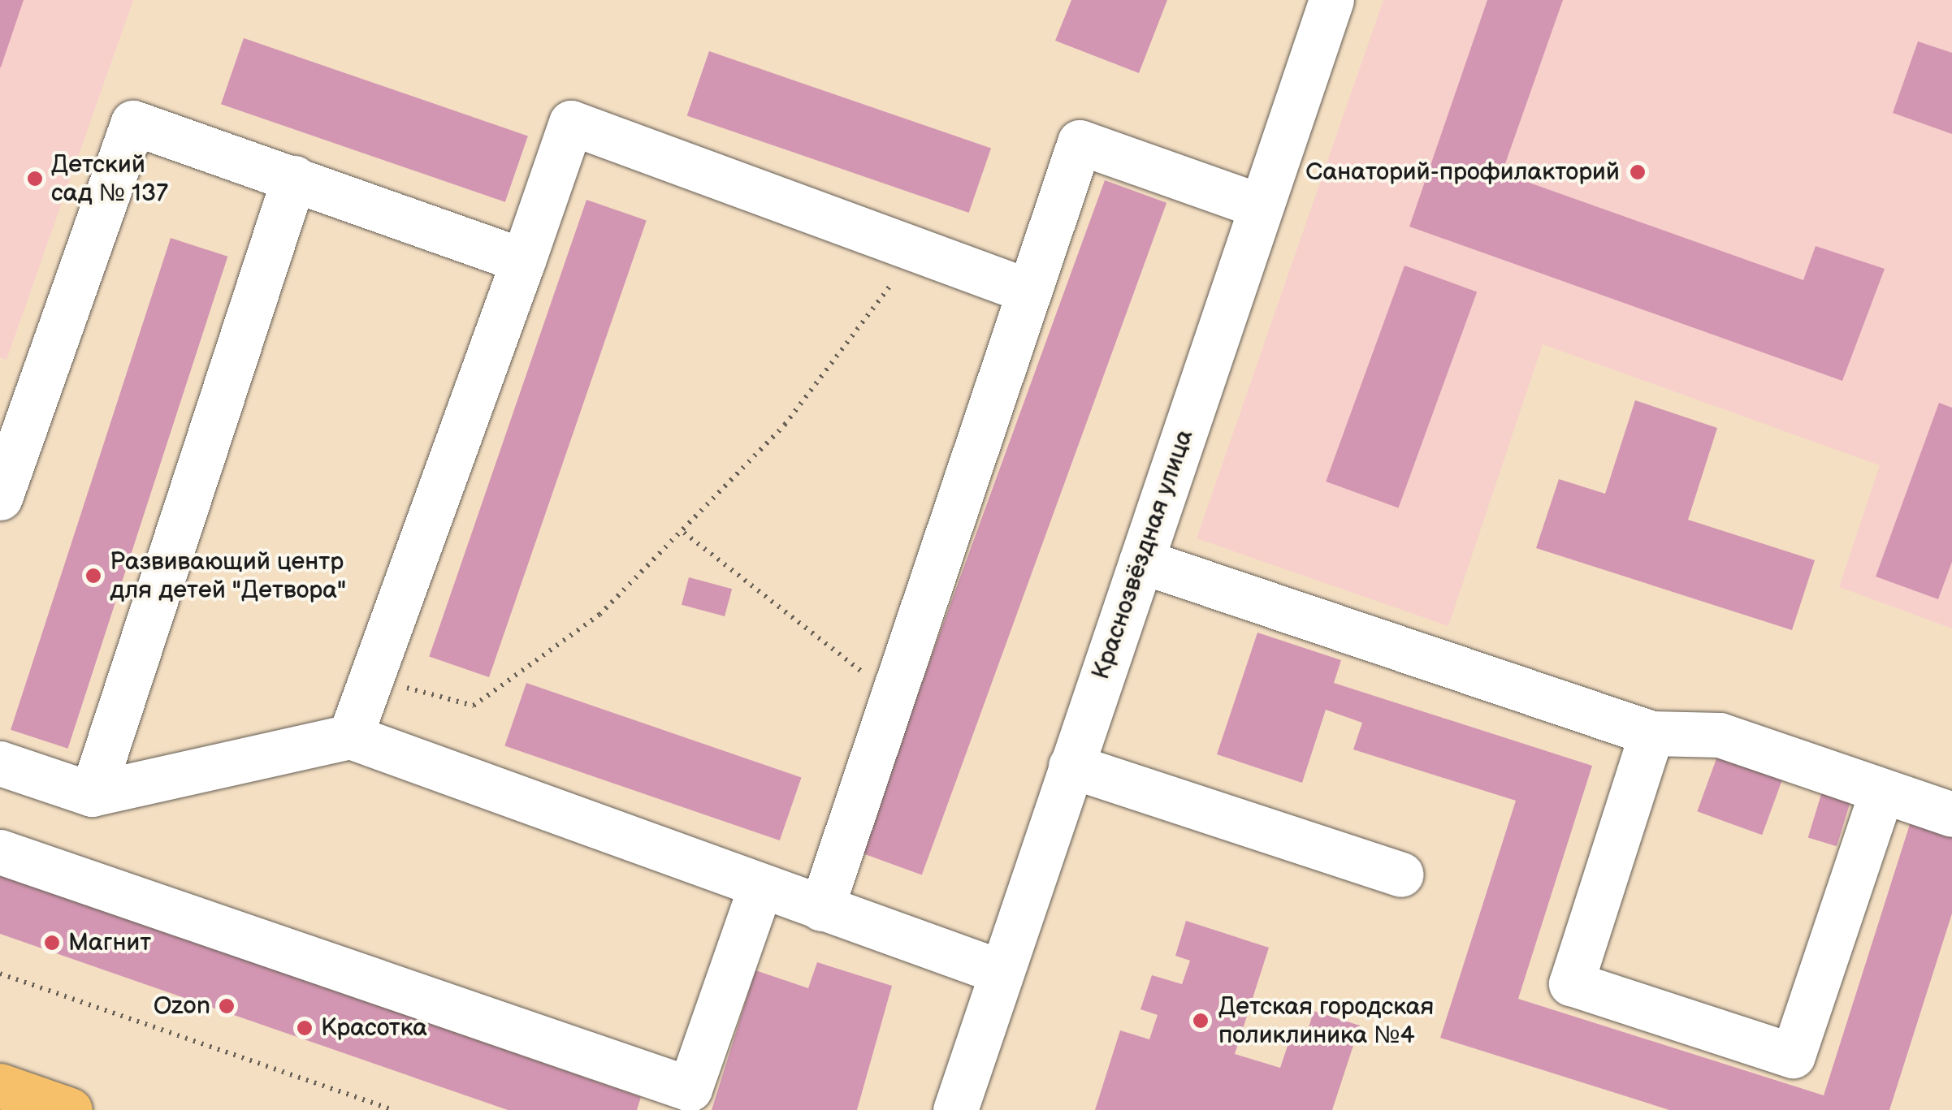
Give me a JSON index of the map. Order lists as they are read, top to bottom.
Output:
{
  "streets": {
    "street": ["Краснозвёздная улица"]
  },
  "places": [
    "Cанаторий-профилакторий",
    "Детский сад № 137",
    "Развивающий центр для детей \"Детвора\"",
    "Магнит",
    "Ozon",
    "Детская городская поликлиника №4",
    "Красотка"
  ]
}
